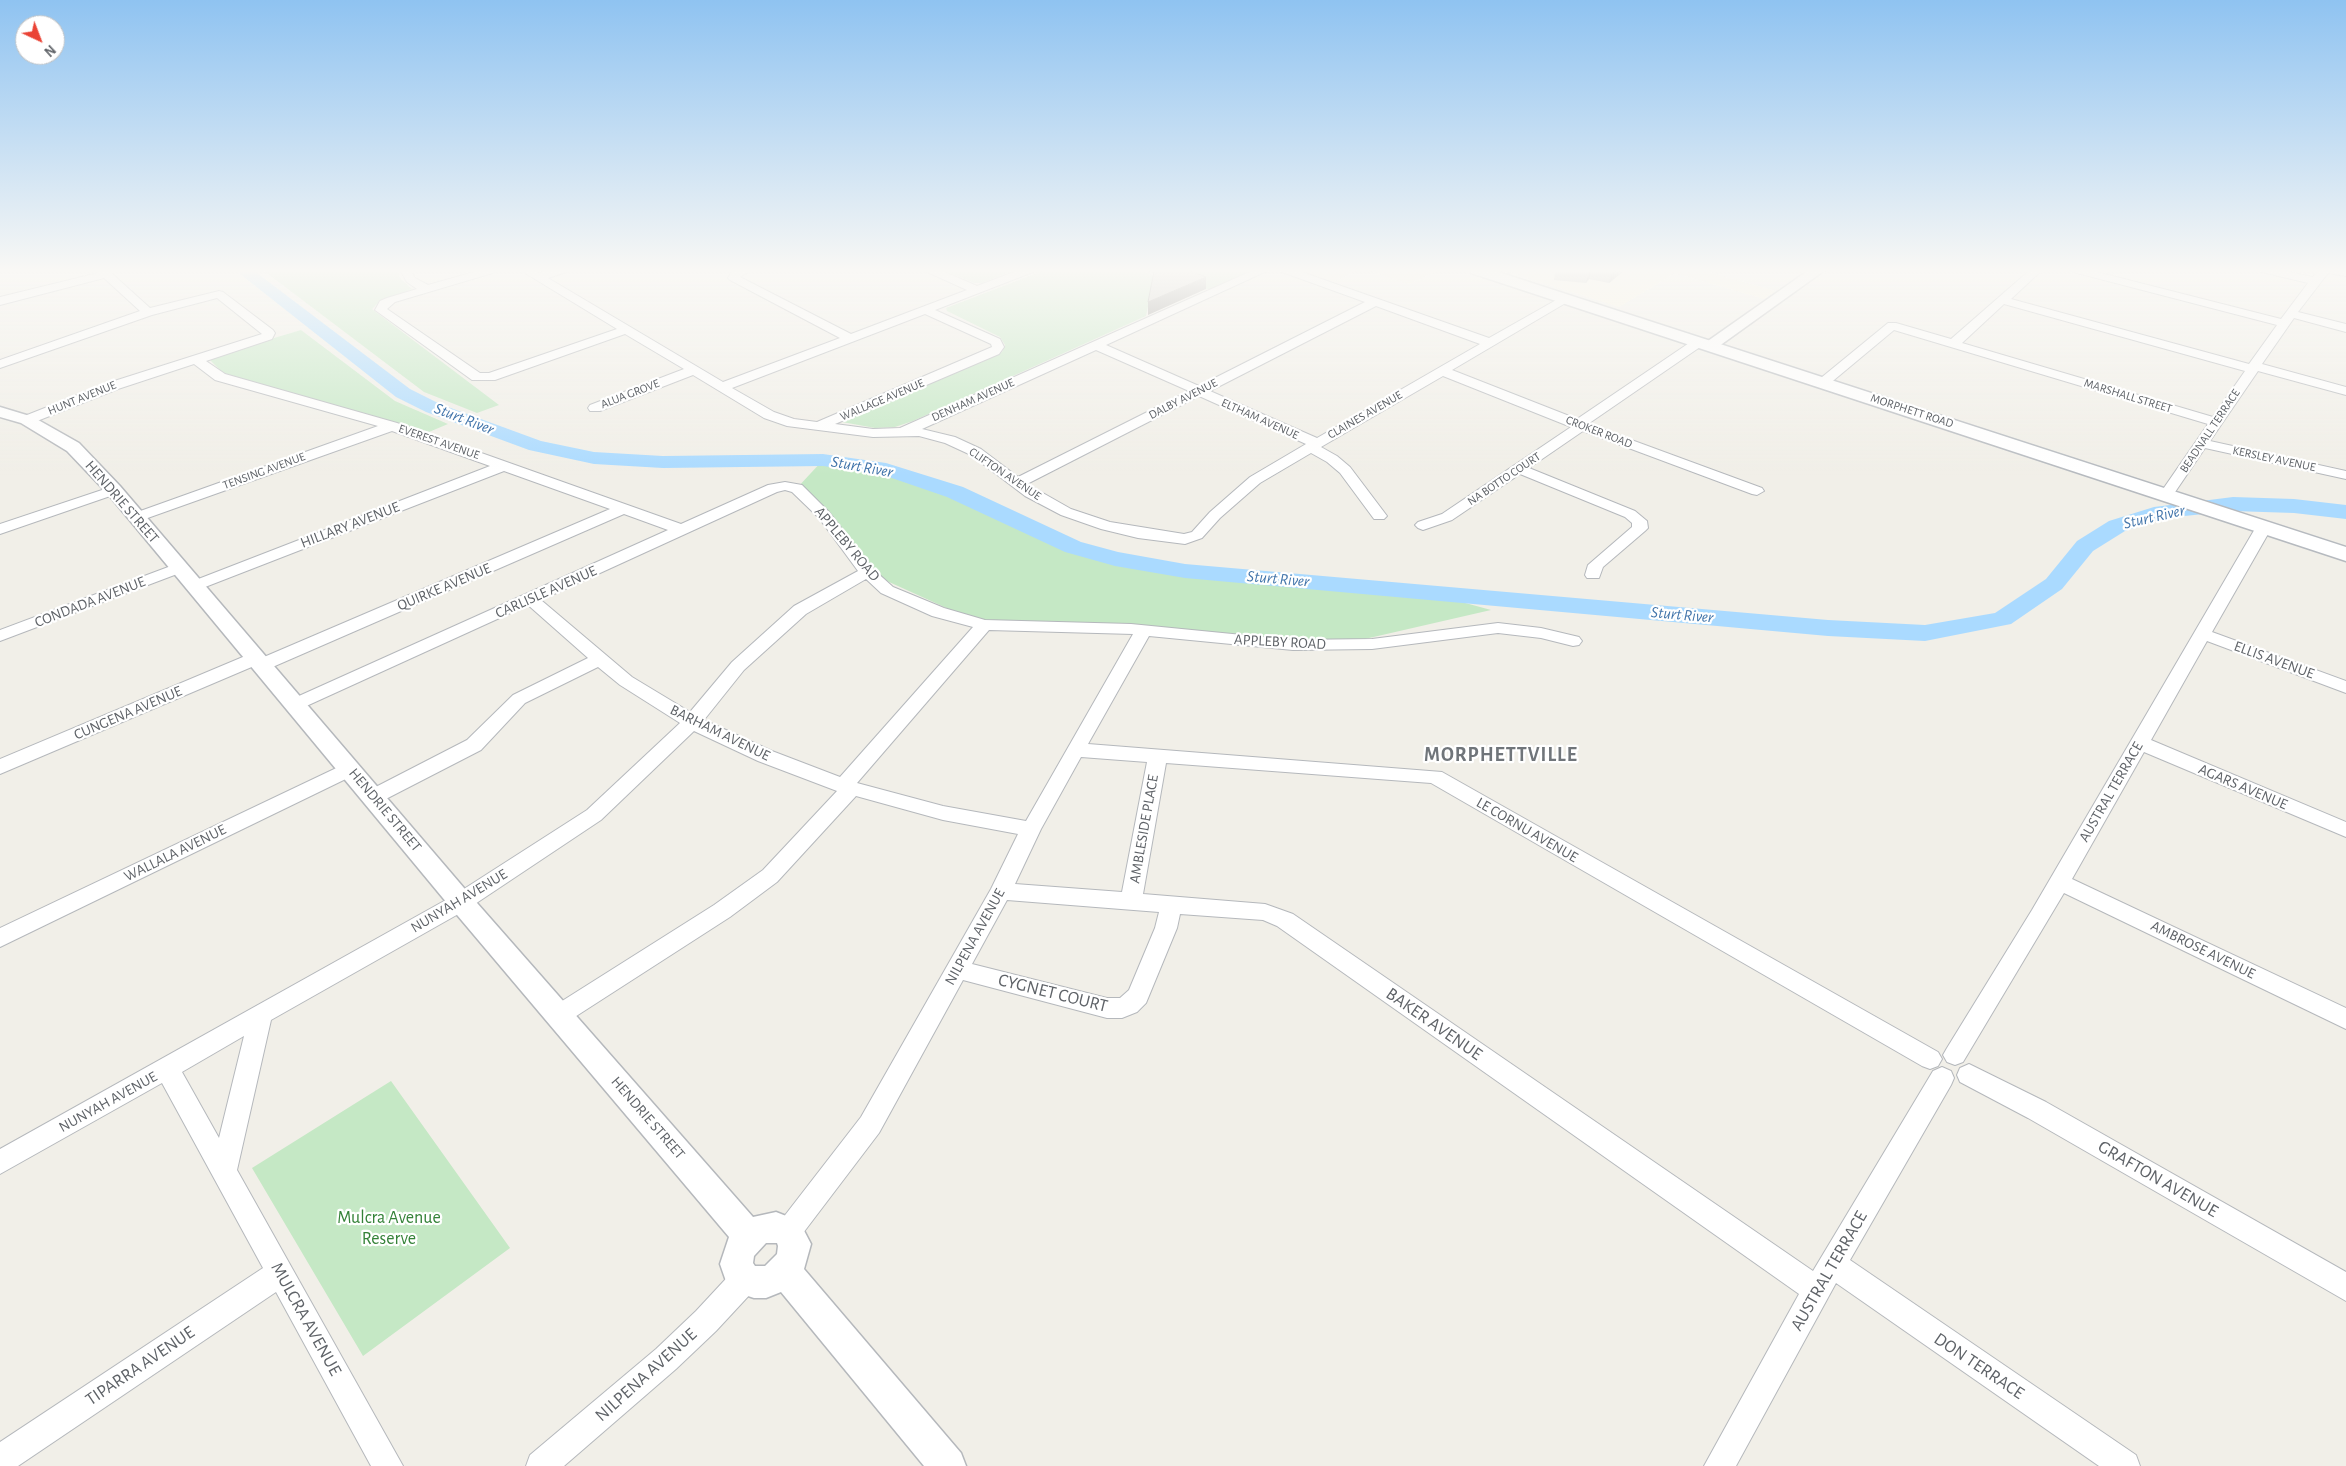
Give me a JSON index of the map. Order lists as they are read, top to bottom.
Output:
{
  "streets": {
    "main road": ["MORPHETT ROAD"],
    "street": [
      "ALUA GROVE",
      "MARSHALL STREET",
      "HUNT AVENUE",
      "DALBY AVENUE",
      "WALLAGE AVENUE",
      "DENHAM AVENUE",
      "CLAINES AVENUE",
      "ELTHAM AVENUE",
      "BEADNALL TERRACE",
      "CROKER ROAD",
      "EVEREST AVENUE",
      "KERSLEY AVENUE",
      "TENSING AVENUE",
      "CLIFTON AVENUE",
      "NA BOTTO COURT",
      "HENDRIE STREET",
      "HILLARY AVENUE",
      "APPLEBY ROAD",
      "QUIRKE AVENUE",
      "CARLISLE AVENUE",
      "CONDADA AVENUE",
      "ELLIS AVENUE",
      "CUNGENA AVENUE",
      "BARHAM AVENUE",
      "AGARS AVENUE",
      "AUSTRAL TERRACE",
      "AMBLESIDE PLACE",
      "LE CORNU AVENUE",
      "WALLALA AVENUE",
      "NUNYAH AVENUE",
      "NILPENA AVENUE",
      "AMBROSE AVENUE",
      "CYGNET COURT",
      "BAKER AVENUE",
      "GRAFTON AVENUE",
      "MULCRA AVENUE",
      "TIPARRA AVENUE",
      "DON TERRACE"
    ]
  },
  "crossings": [
    ["ALUA GROVE", "CLIFTON AVENUE"],
    ["MARSHALL STREET", "MORPHETT ROAD"],
    ["MARSHALL STREET", "BEADNALL TERRACE"],
    ["HUNT AVENUE", "EVEREST AVENUE"],
    ["HUNT AVENUE", "HENDRIE STREET"],
    ["DALBY AVENUE", "ELTHAM AVENUE"],
    ["DALBY AVENUE", "CLIFTON AVENUE"],
    ["WALLAGE AVENUE", "CLIFTON AVENUE"],
    ["DENHAM AVENUE", "ELTHAM AVENUE"],
    ["DENHAM AVENUE", "CLIFTON AVENUE"],
    ["MORPHETT ROAD", "BEADNALL TERRACE"],
    ["MORPHETT ROAD", "NA BOTTO COURT"],
    ["MORPHETT ROAD", "AUSTRAL TERRACE"],
    ["CLAINES AVENUE", "ELTHAM AVENUE"],
    ["CLAINES AVENUE", "CROKER ROAD"],
    ["CLAINES AVENUE", "CLIFTON AVENUE"],
    ["BEADNALL TERRACE", "KERSLEY AVENUE"],
    ["CROKER ROAD", "NA BOTTO COURT"],
    ["EVEREST AVENUE", "TENSING AVENUE"],
    ["EVEREST AVENUE", "HILLARY AVENUE"],
    ["EVEREST AVENUE", "QUIRKE AVENUE"],
    ["EVEREST AVENUE", "CARLISLE AVENUE"],
    ["TENSING AVENUE", "HENDRIE STREET"],
    ["HENDRIE STREET", "HILLARY AVENUE"],
    ["HENDRIE STREET", "QUIRKE AVENUE"],
    ["HENDRIE STREET", "CARLISLE AVENUE"],
    ["HENDRIE STREET", "CONDADA AVENUE"],
    ["HENDRIE STREET", "CUNGENA AVENUE"],
    ["HENDRIE STREET", "WALLALA AVENUE"],
    ["HENDRIE STREET", "NUNYAH AVENUE"],
    ["HENDRIE STREET", "NILPENA AVENUE"],
    ["HILLARY AVENUE", "CONDADA AVENUE"],
    ["APPLEBY ROAD", "CARLISLE AVENUE"],
    ["APPLEBY ROAD", "NUNYAH AVENUE"],
    ["APPLEBY ROAD", "NILPENA AVENUE"],
    ["QUIRKE AVENUE", "CUNGENA AVENUE"],
    ["CARLISLE AVENUE", "BARHAM AVENUE"],
    ["ELLIS AVENUE", "AUSTRAL TERRACE"],
    ["BARHAM AVENUE", "NUNYAH AVENUE"],
    ["BARHAM AVENUE", "NILPENA AVENUE"],
    ["AGARS AVENUE", "AUSTRAL TERRACE"],
    ["AUSTRAL TERRACE", "LE CORNU AVENUE"],
    ["AUSTRAL TERRACE", "AMBROSE AVENUE"],
    ["AUSTRAL TERRACE", "BAKER AVENUE"],
    ["AUSTRAL TERRACE", "GRAFTON AVENUE"],
    ["AUSTRAL TERRACE", "DON TERRACE"],
    ["AMBLESIDE PLACE", "LE CORNU AVENUE"],
    ["AMBLESIDE PLACE", "BAKER AVENUE"],
    ["LE CORNU AVENUE", "NILPENA AVENUE"],
    ["LE CORNU AVENUE", "GRAFTON AVENUE"],
    ["NUNYAH AVENUE", "MULCRA AVENUE"],
    ["NILPENA AVENUE", "CYGNET COURT"],
    ["NILPENA AVENUE", "BAKER AVENUE"],
    ["CYGNET COURT", "BAKER AVENUE"],
    ["MULCRA AVENUE", "TIPARRA AVENUE"]
  ],
  "districts": ["MORPHETTVILLE"],
  "water": ["Sturt River"],
  "parks": ["Mulcra Avenue Reserve"],
  "north": "bottom right"
}
